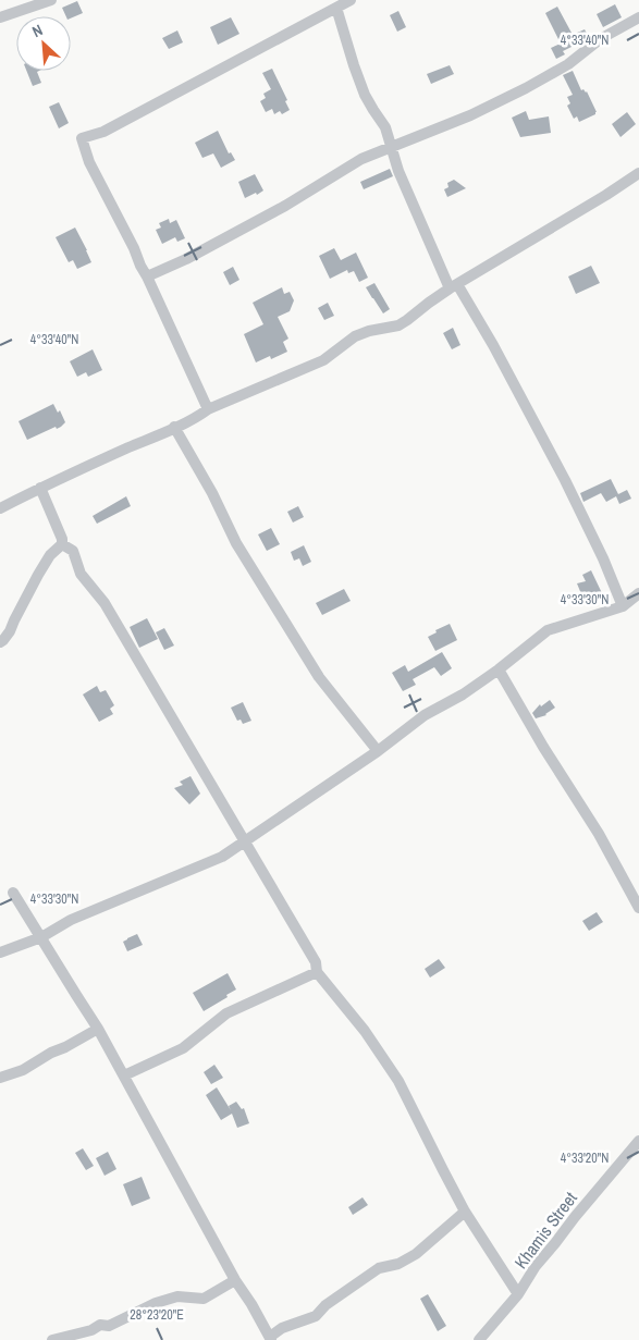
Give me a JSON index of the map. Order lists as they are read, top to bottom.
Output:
{
  "streets": {
    "street": ["Khamis Street"]
  },
  "north": "top left",
  "coordinates": [
    "4°33'40\"N",
    "4°33'30\"N",
    "4°33'20\"N",
    "28°23'20\"E"
  ]
}
